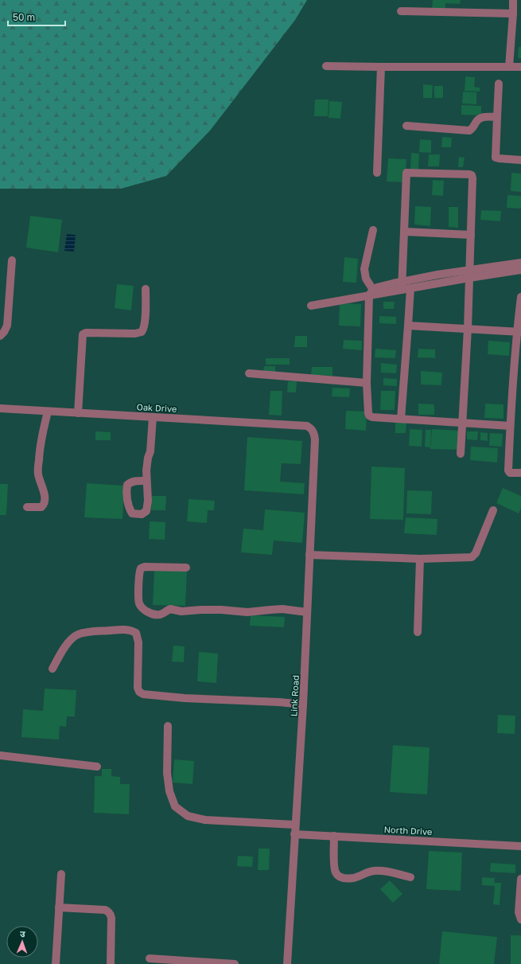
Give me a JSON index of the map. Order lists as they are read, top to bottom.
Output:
{
  "streets": {
    "street": ["Oak Drive", "Link Road", "North Drive"]
  },
  "crossings": [
    ["Oak Drive", "Link Road"],
    ["Link Road", "North Drive"]
  ],
  "scale_bar": "50 m",
  "north": "top"
}
